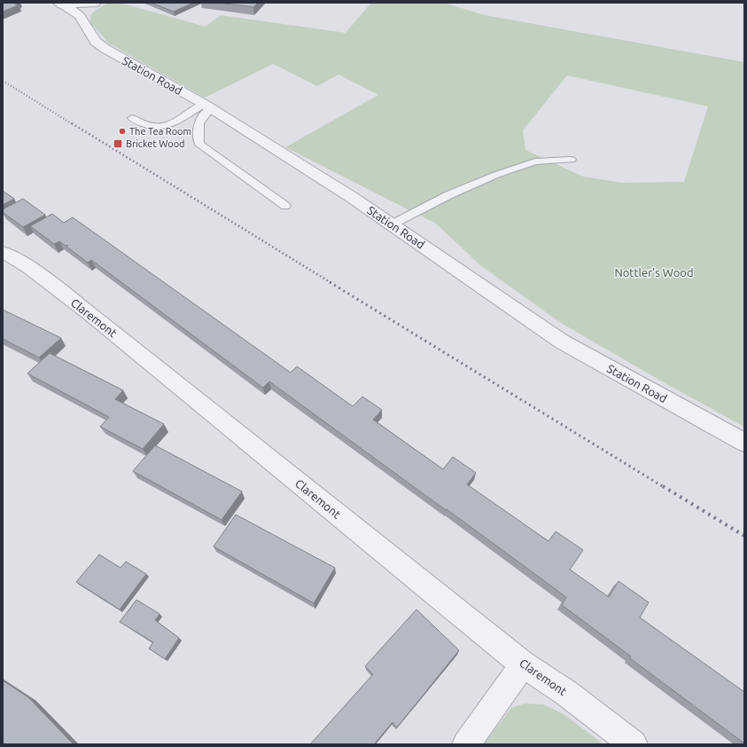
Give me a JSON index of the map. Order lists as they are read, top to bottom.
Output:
{
  "streets": {
    "street": ["Station Road", "Claremont"]
  },
  "parks": ["Nottler's Wood"],
  "places": {
    "other": ["The Tea Room"],
    "transit": ["Bricket Wood"]
  }
}
